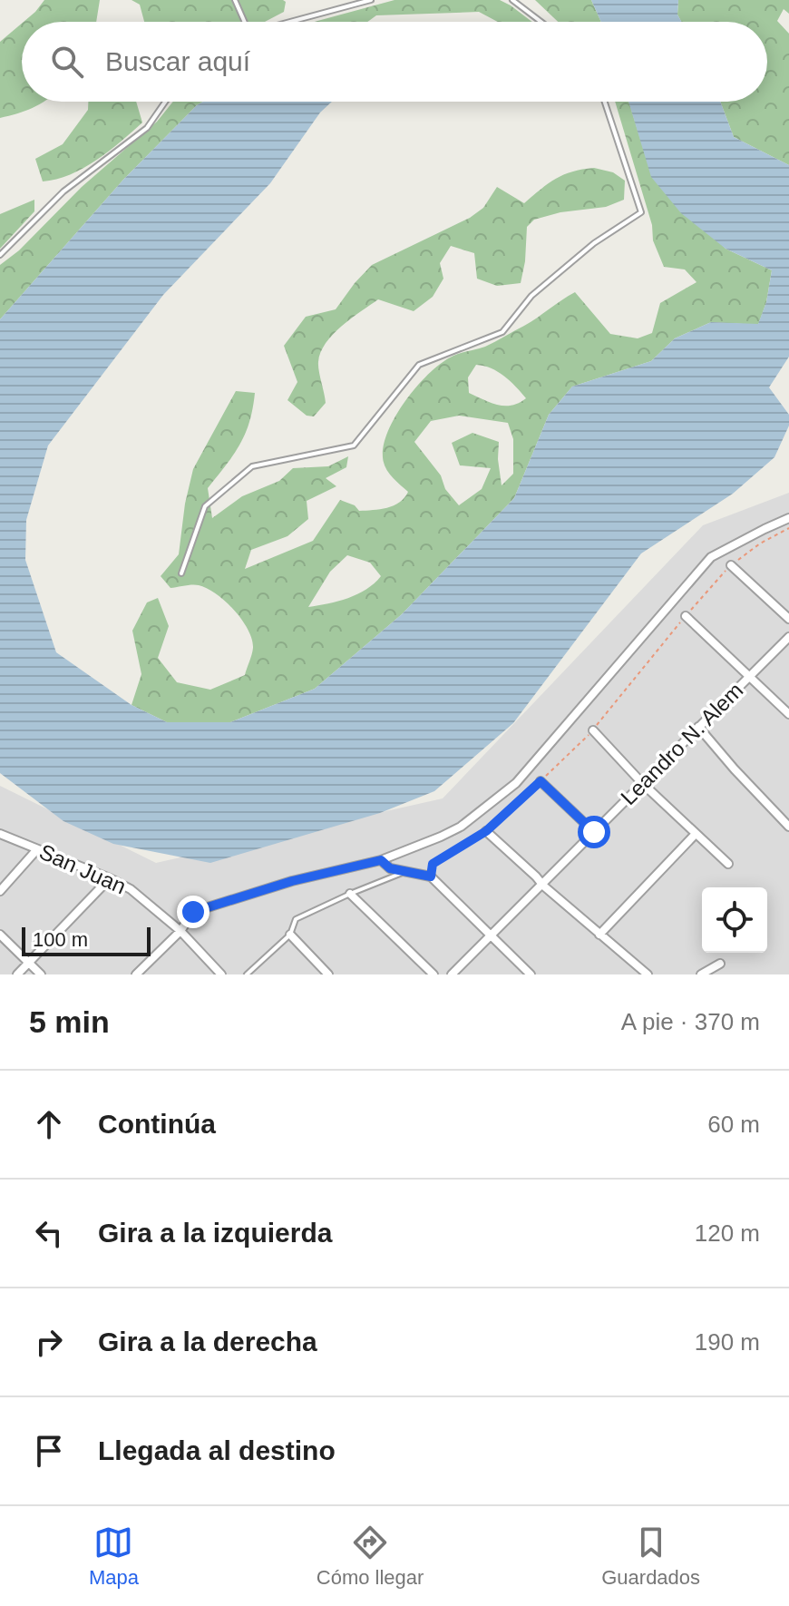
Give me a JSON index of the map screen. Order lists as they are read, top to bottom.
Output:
{
  "streets": {
    "street": ["Leandro N. Alem", "San Juan"]
  },
  "scale_bar": "100 m",
  "page": {
    "search": "Buscar aquí",
    "scale": "100 m",
    "heading": ["5 min", "A pie · 370 m"],
    "list": [
      ["Continúa", "60 m"],
      ["Gira a la izquierda", "120 m"],
      ["Gira a la derecha", "190 m"],
      "Llegada al destino"
    ],
    "nav": ["Mapa", "Cómo llegar", "Guardados"]
  }
}
